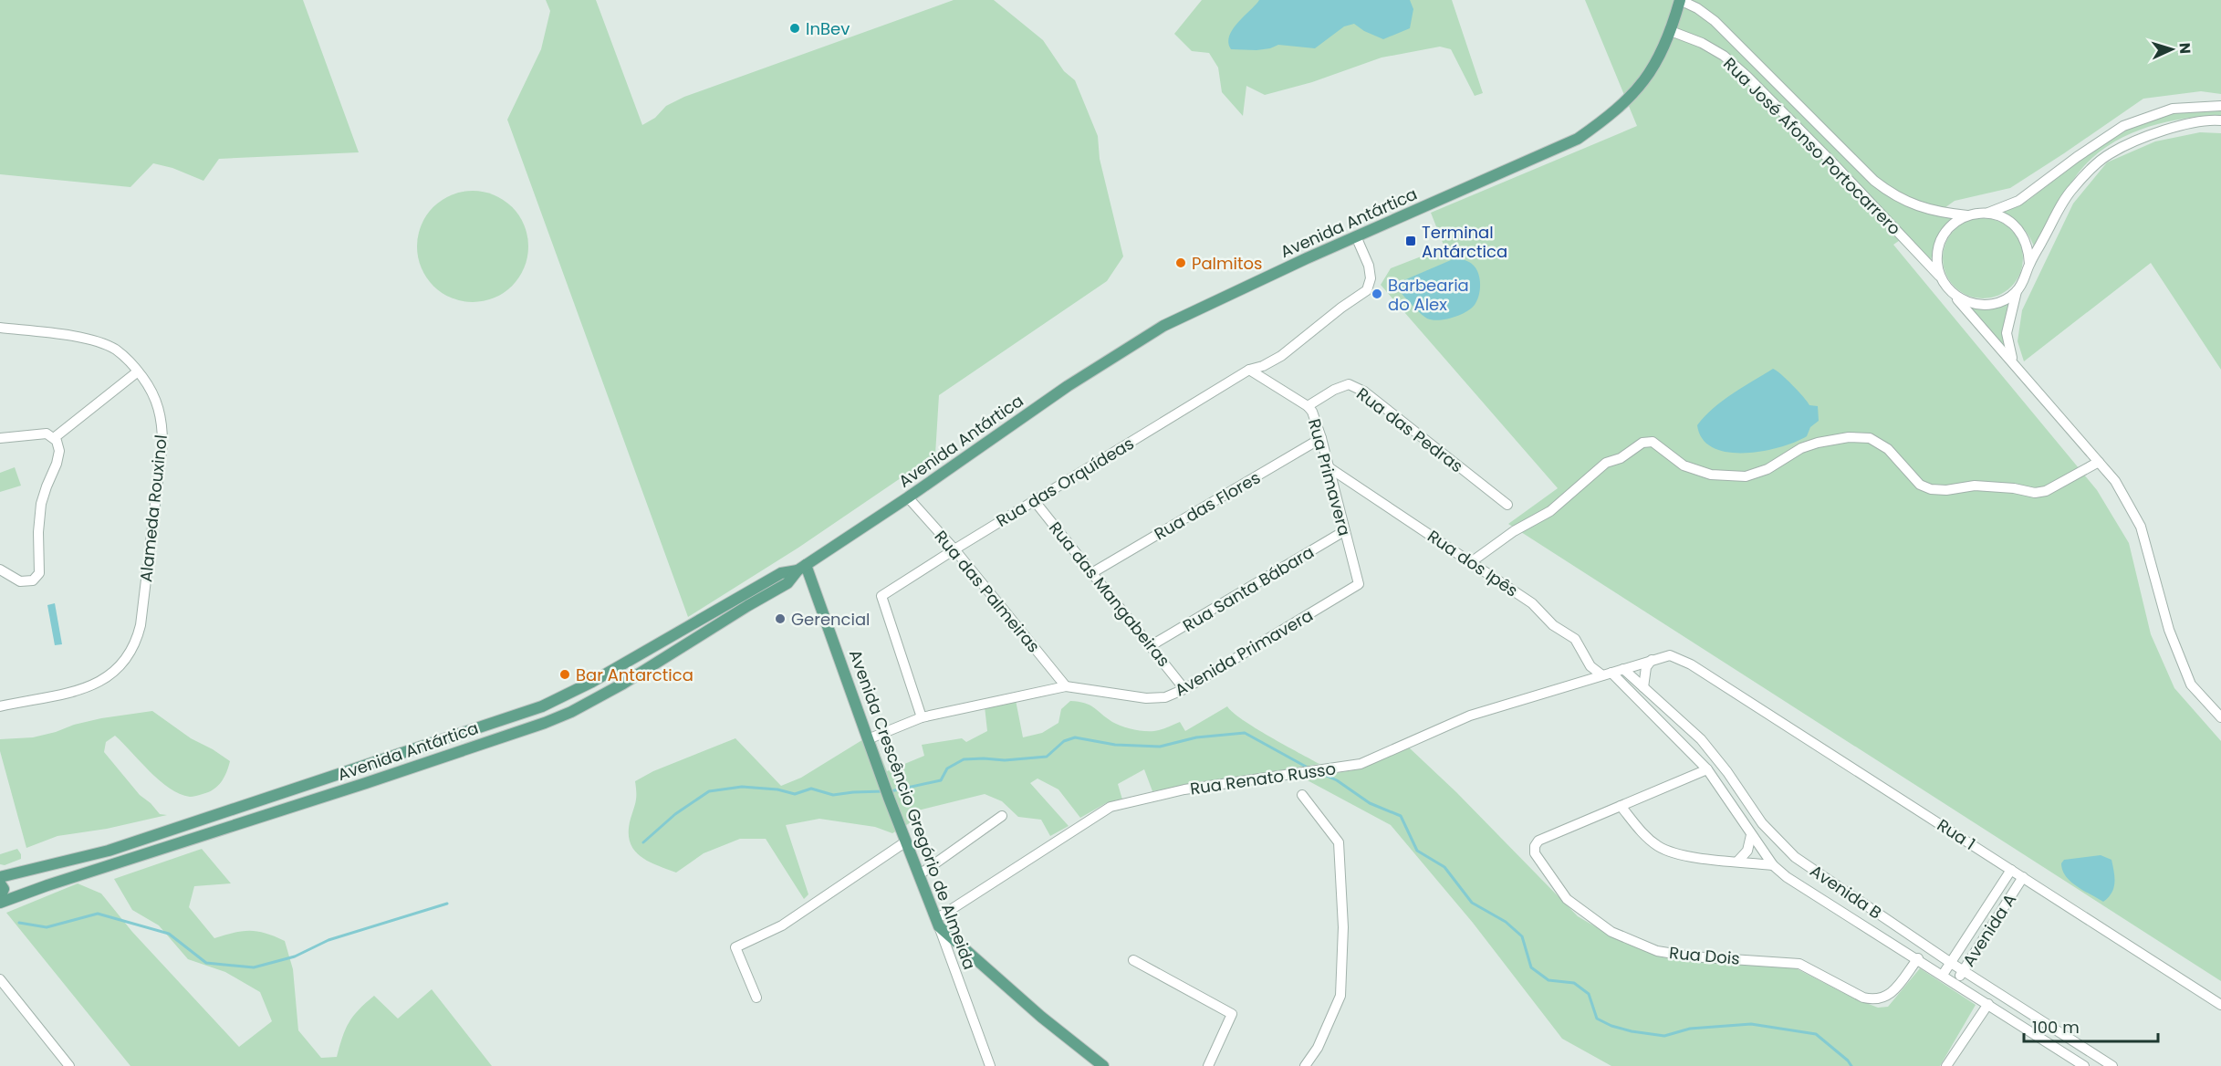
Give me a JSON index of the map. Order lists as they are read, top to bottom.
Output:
{
  "streets": {
    "main road": ["Avenida Antártica", "Avenida Crescêncio Gregório de Almeida"],
    "street": [
      "Rua José Afonso Portocarrero",
      "Rua das Pedras",
      "Rua Primavera",
      "Rua das Orquídeas",
      "Rua das Flores",
      "Alameda Rouxinol",
      "Rua dos Ipês",
      "Rua Santa Bábara",
      "Rua das Palmeiras",
      "Rua das Mangabeiras",
      "Avenida Primavera",
      "Rua Renato Russo",
      "Rua 1",
      "Avenida B",
      "Avenida A",
      "Rua Dois"
    ]
  },
  "crossings": [
    ["Rua José Afonso Portocarrero", "Avenida Antártica"],
    ["Avenida Antártica", "Rua das Orquídeas"],
    ["Avenida Antártica", "Rua das Palmeiras"],
    ["Avenida Antártica", "Avenida Crescêncio Gregório de Almeida"],
    ["Rua das Pedras", "Rua Primavera"],
    ["Rua Primavera", "Rua das Orquídeas"],
    ["Rua Primavera", "Rua das Flores"],
    ["Rua Primavera", "Rua dos Ipês"],
    ["Rua Primavera", "Rua Santa Bábara"],
    ["Rua Primavera", "Avenida Primavera"],
    ["Rua das Orquídeas", "Rua das Palmeiras"],
    ["Rua das Orquídeas", "Rua das Mangabeiras"],
    ["Rua das Orquídeas", "Avenida Primavera"],
    ["Rua das Flores", "Rua das Mangabeiras"],
    ["Rua dos Ipês", "Rua Renato Russo"],
    ["Rua dos Ipês", "Rua 1"],
    ["Rua dos Ipês", "Avenida B"],
    ["Rua Santa Bábara", "Rua das Mangabeiras"],
    ["Rua das Palmeiras", "Avenida Primavera"],
    ["Rua das Mangabeiras", "Avenida Primavera"],
    ["Avenida Primavera", "Avenida Crescêncio Gregório de Almeida"],
    ["Rua Renato Russo", "Avenida Crescêncio Gregório de Almeida"],
    ["Rua Renato Russo", "Rua 1"],
    ["Rua Renato Russo", "Avenida B"],
    ["Rua 1", "Avenida B"],
    ["Rua 1", "Avenida A"],
    ["Avenida B", "Avenida A"],
    ["Avenida B", "Rua Dois"]
  ],
  "places": {
    "other": [
      "InBev",
      "Palmitos",
      "Barbearia do Alex",
      "Gerencial",
      "Bar Antarctica"
    ],
    "transit": ["Terminal Antárctica"]
  },
  "scale_bar": "100 m",
  "north": "right"
}
